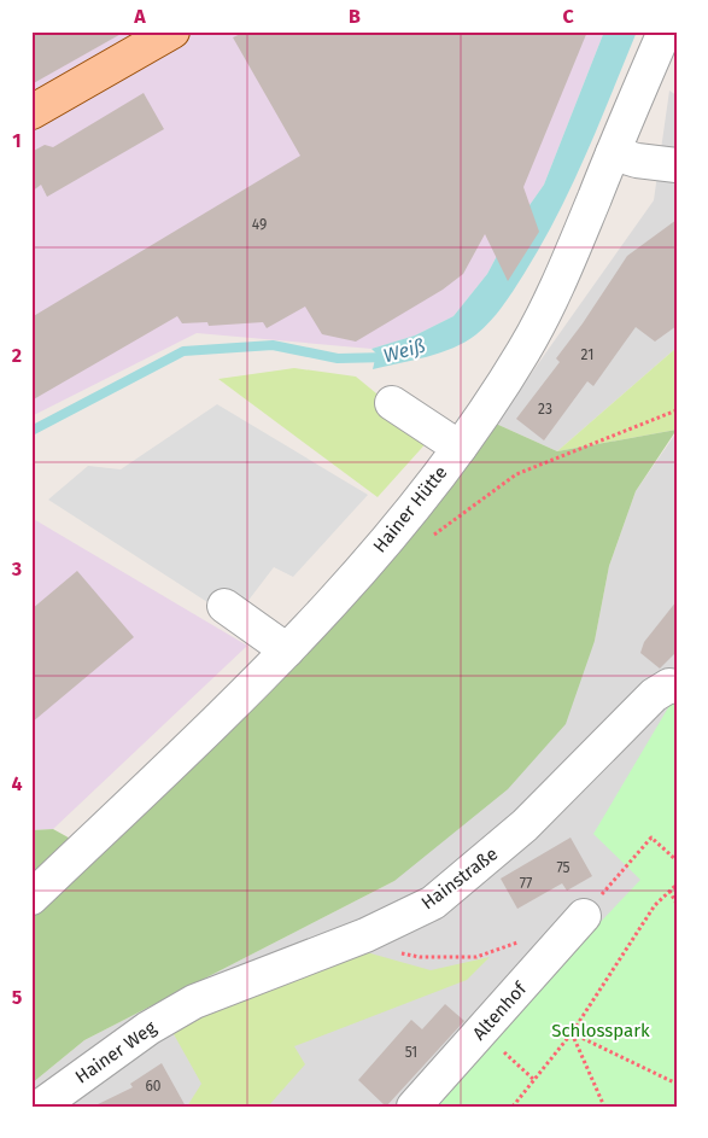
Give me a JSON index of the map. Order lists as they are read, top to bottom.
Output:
{
  "streets": {
    "street": [
      "Hainer Hütte",
      "Hainstraße",
      "Altenhof",
      "Hainer Weg"
    ]
  },
  "crossings": [
    ["Hainstraße", "Hainer Weg"]
  ],
  "water": ["Weiß"],
  "parks": ["Schlosspark"],
  "house_numbers": [
    "49",
    "21",
    "23",
    "75",
    "77",
    "51",
    "60"
  ],
  "grid": {
    "columns": ["A", "B", "C"],
    "rows": [
      "1",
      "2",
      "3",
      "4",
      "5"
    ]
  }
}
